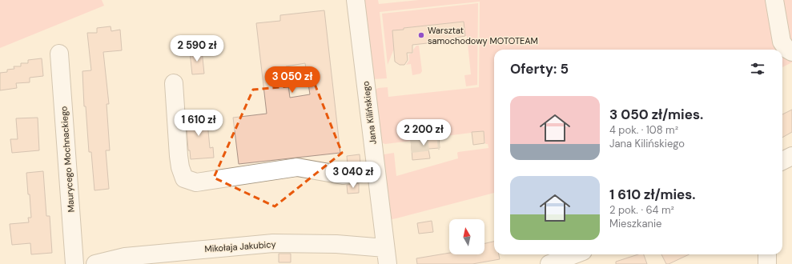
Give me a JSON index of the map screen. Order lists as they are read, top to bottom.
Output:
{
  "streets": {
    "street": ["Jana Kilińskiego", "Maurycego Mochnackiego", "Mikołaja Jakubicy"]
  },
  "crossings": [
    ["Jana Kilińskiego", "Mikołaja Jakubicy"]
  ],
  "places": ["Warsztat samochodowy MOTOTEAM"],
  "north": "top",
  "page": {
    "price": [
      "2 590 zł",
      "3 050 zł",
      "1 610 zł",
      "2 200 zł",
      "3 040 zł"
    ],
    "heading": "Oferty: 5",
    "list": [
      {
        "name": "3 050 zł/mies.",
        "note": "4 pok. · 108 m² · Jana Kilińskiego"
      },
      {
        "name": "1 610 zł/mies.",
        "note": "2 pok. · 64 m² · Mieszkanie"
      }
    ]
  }
}
